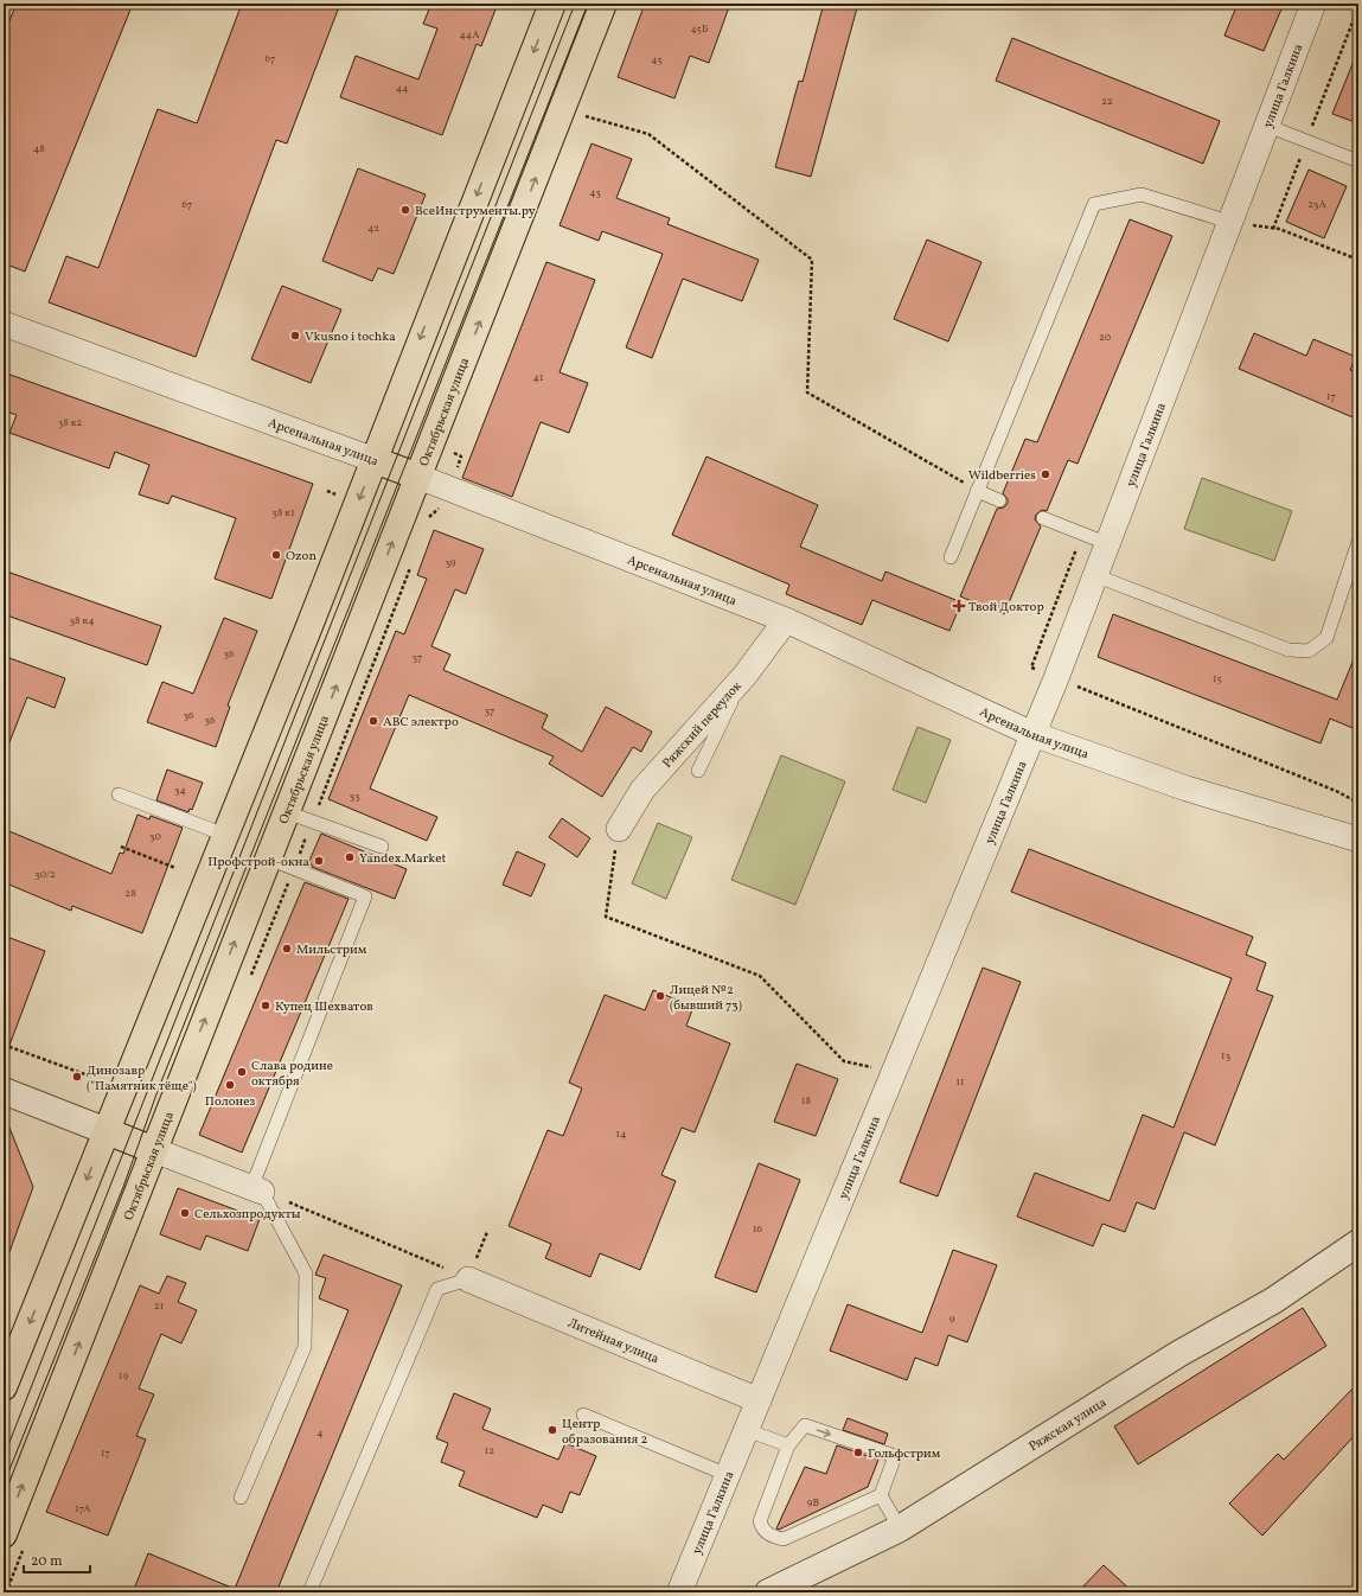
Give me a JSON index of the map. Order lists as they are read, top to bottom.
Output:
{
  "streets": {
    "main road": ["Октябрьская улица", "Арсенальная улица"],
    "street": [
      "улица Галкина",
      "Ряжский переулок",
      "Литейная улица",
      "Ряжская улица"
    ]
  },
  "crossings": [
    ["улица Галкина", "Арсенальная улица"],
    ["улица Галкина", "Литейная улица"],
    ["Октябрьская улица", "Арсенальная улица"],
    ["Арсенальная улица", "Ряжский переулок"]
  ],
  "places": {
    "other": [
      "ВсеИнструменты.ру",
      "Vkusno i tochka",
      "Wildberries",
      "Ozon",
      "АВС электро",
      "Yandex.Market",
      "Профстрой-окна",
      "Мильстрим",
      "Лицей №2 (бывший 73)",
      "Купец Шехватов",
      "Слава родине октября",
      "Динозавр (\"Памятник тёще\")",
      "Полонез",
      "Сельхозпродукты",
      "Центр образования 2",
      "Гольфстрим"
    ],
    "health": ["Твой Доктор"]
  },
  "house_numbers": [
    "45Б",
    "44А",
    "67",
    "45",
    "44",
    "22",
    "48",
    "43",
    "67",
    "23А",
    "42",
    "20",
    "41",
    "17",
    "38 к2",
    "38 к1",
    "39",
    "38 к4",
    "36",
    "37",
    "15",
    "37",
    "36",
    "36",
    "34",
    "33",
    "30",
    "30/2",
    "28",
    "13",
    "11",
    "18",
    "14",
    "16",
    "21",
    "9",
    "19",
    "4",
    "12",
    "17",
    "9В",
    "17А"
  ],
  "scale_bar": "20 m"
}
